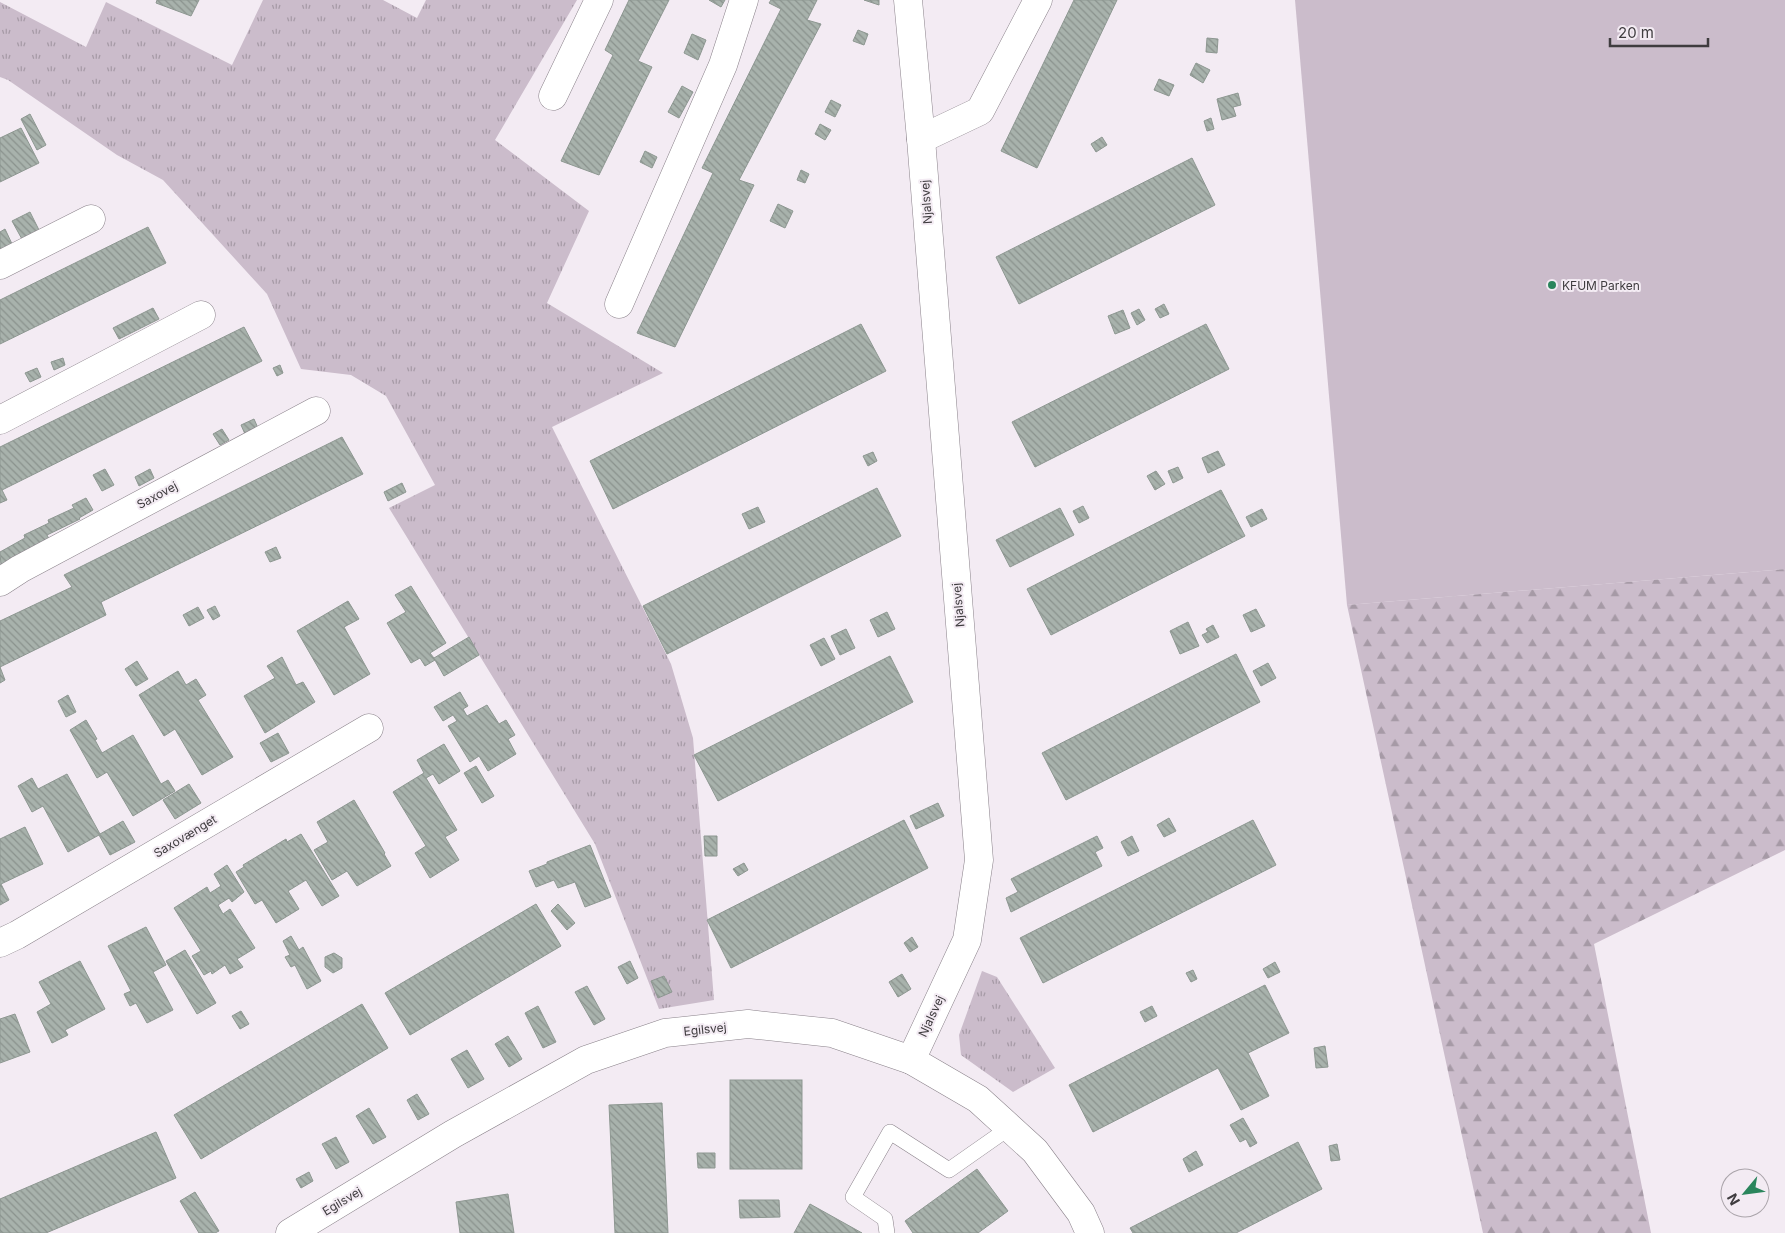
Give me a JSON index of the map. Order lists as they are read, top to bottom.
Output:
{
  "streets": {
    "street": [
      "Njalsvej",
      "Saxovej",
      "Saxovænget",
      "Egilsvej"
    ]
  },
  "crossings": [
    ["Njalsvej", "Egilsvej"]
  ],
  "places": ["KFUM Parken"],
  "scale_bar": "20 m",
  "north": "bottom left"
}
